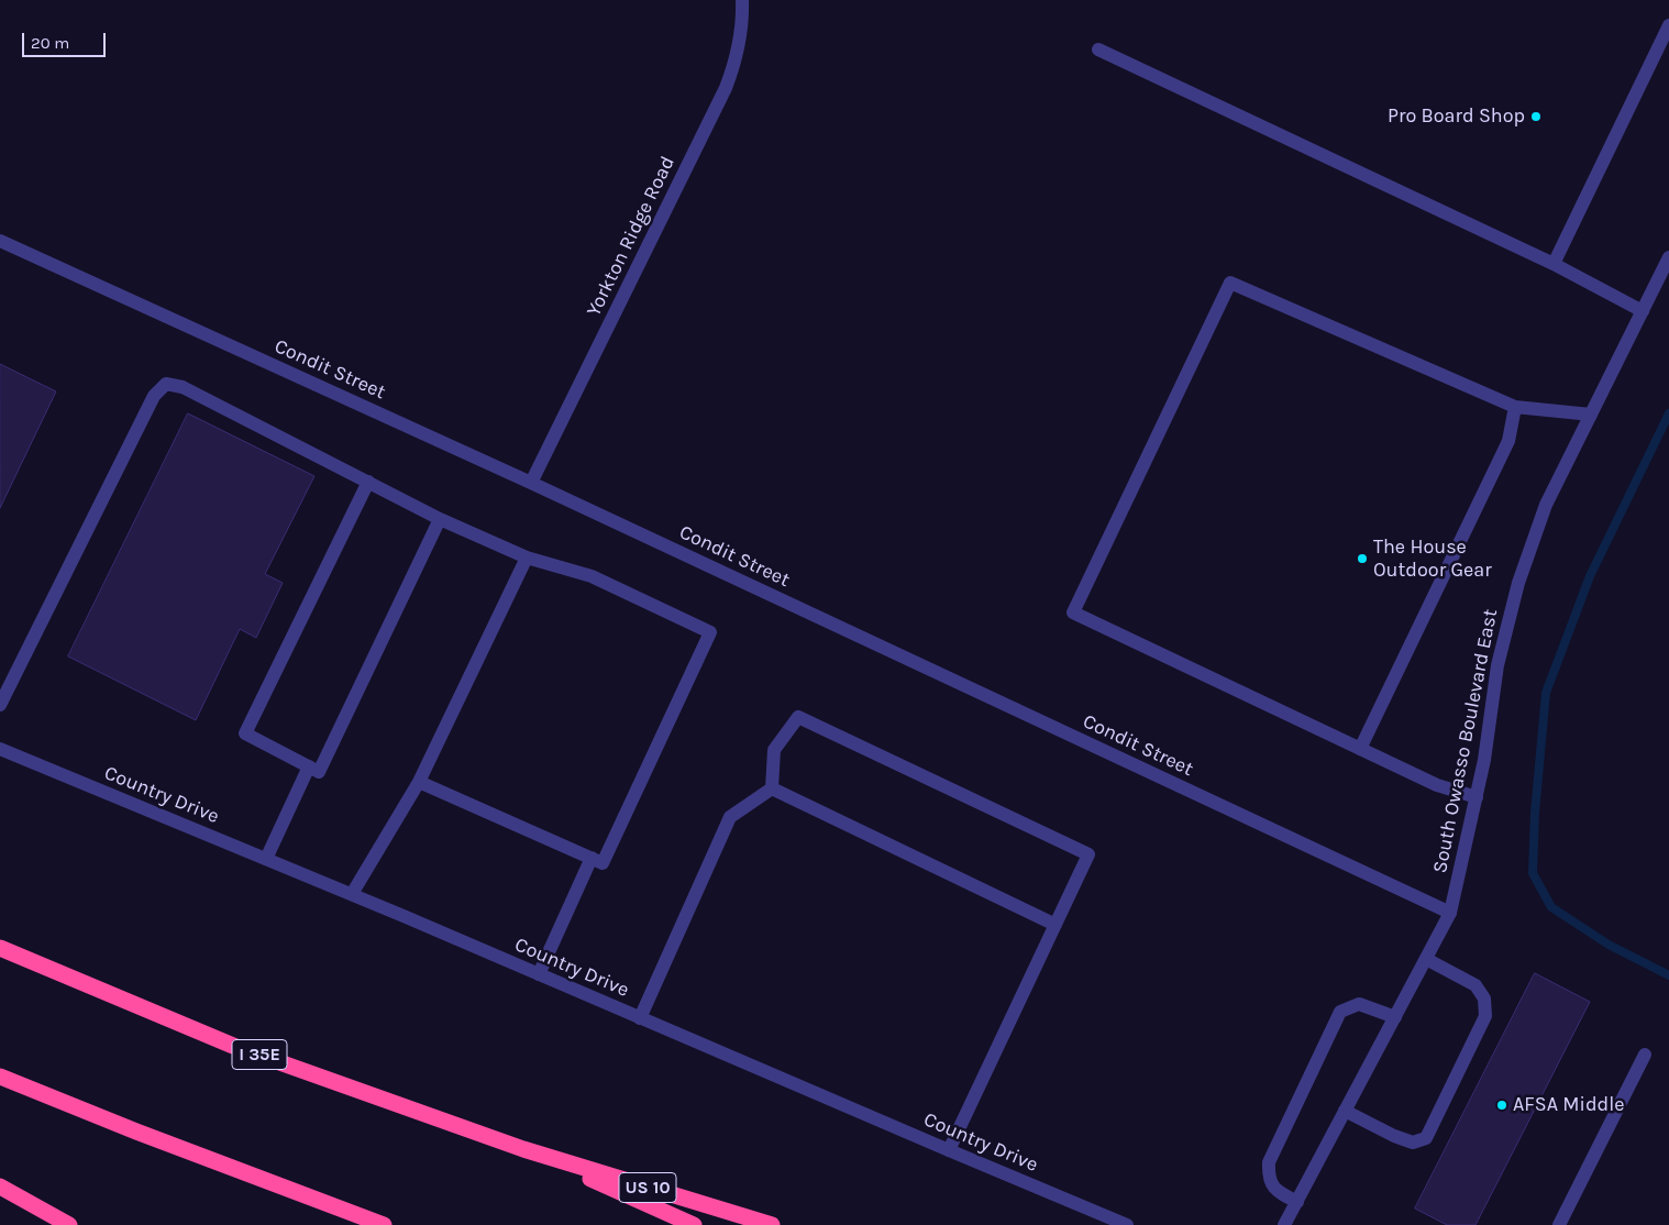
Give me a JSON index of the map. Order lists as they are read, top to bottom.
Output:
{
  "streets": {
    "highway": ["I 35E", "US 10"],
    "street": [
      "Yorkton Ridge Road",
      "Condit Street",
      "South Owasso Boulevard East",
      "Country Drive"
    ]
  },
  "crossings": [
    ["Yorkton Ridge Road", "Condit Street"],
    ["Condit Street", "South Owasso Boulevard East"],
    ["I 35E", "US 10"]
  ],
  "places": ["Pro Board Shop", "The House Outdoor Gear", "AFSA Middle"],
  "scale_bar": "20 m"
}
